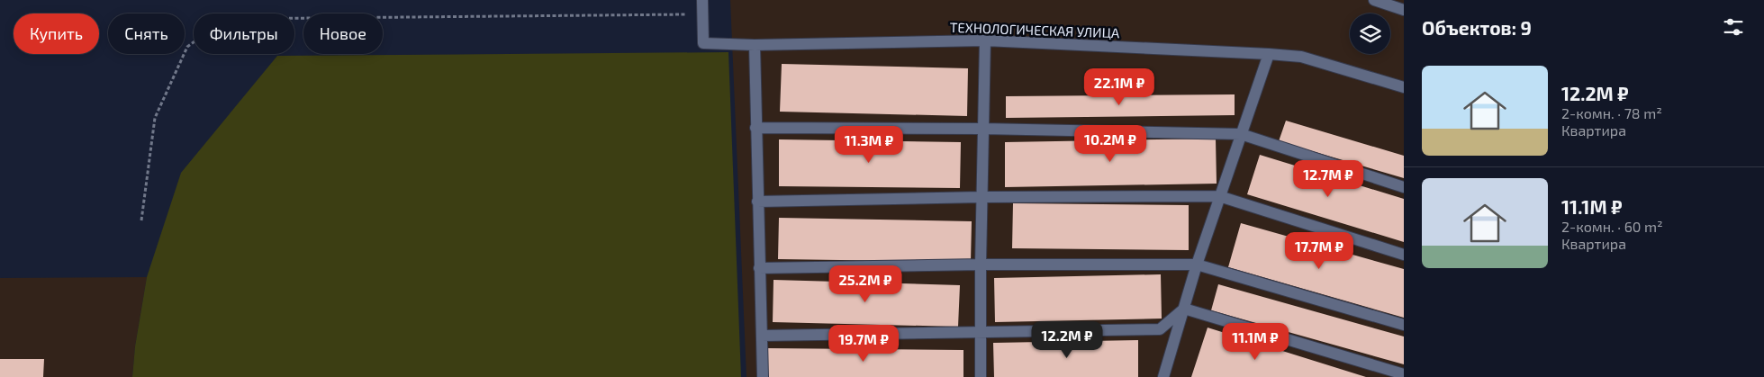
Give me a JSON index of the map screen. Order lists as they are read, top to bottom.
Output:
{
  "streets": {
    "street": ["ТЕХНОЛОГИЧЕСКАЯ УЛИЦА"]
  },
  "page": {
    "heading": "Объектов: 9",
    "chip": [
      "Купить",
      "Снять",
      "Фильтры",
      "Новое"
    ],
    "list": [
      {
        "name": "12.2M ₽",
        "note": "2-комн. · 78 m² · Квартира"
      },
      {
        "name": "11.1M ₽",
        "note": "2-комн. · 60 m² · Квартира"
      }
    ],
    "price": [
      "22.1M ₽",
      "10.2M ₽",
      "11.3M ₽",
      "12.7M ₽",
      "17.7M ₽",
      "25.2M ₽",
      "12.2M ₽",
      "11.1M ₽",
      "19.7M ₽"
    ]
  }
}
